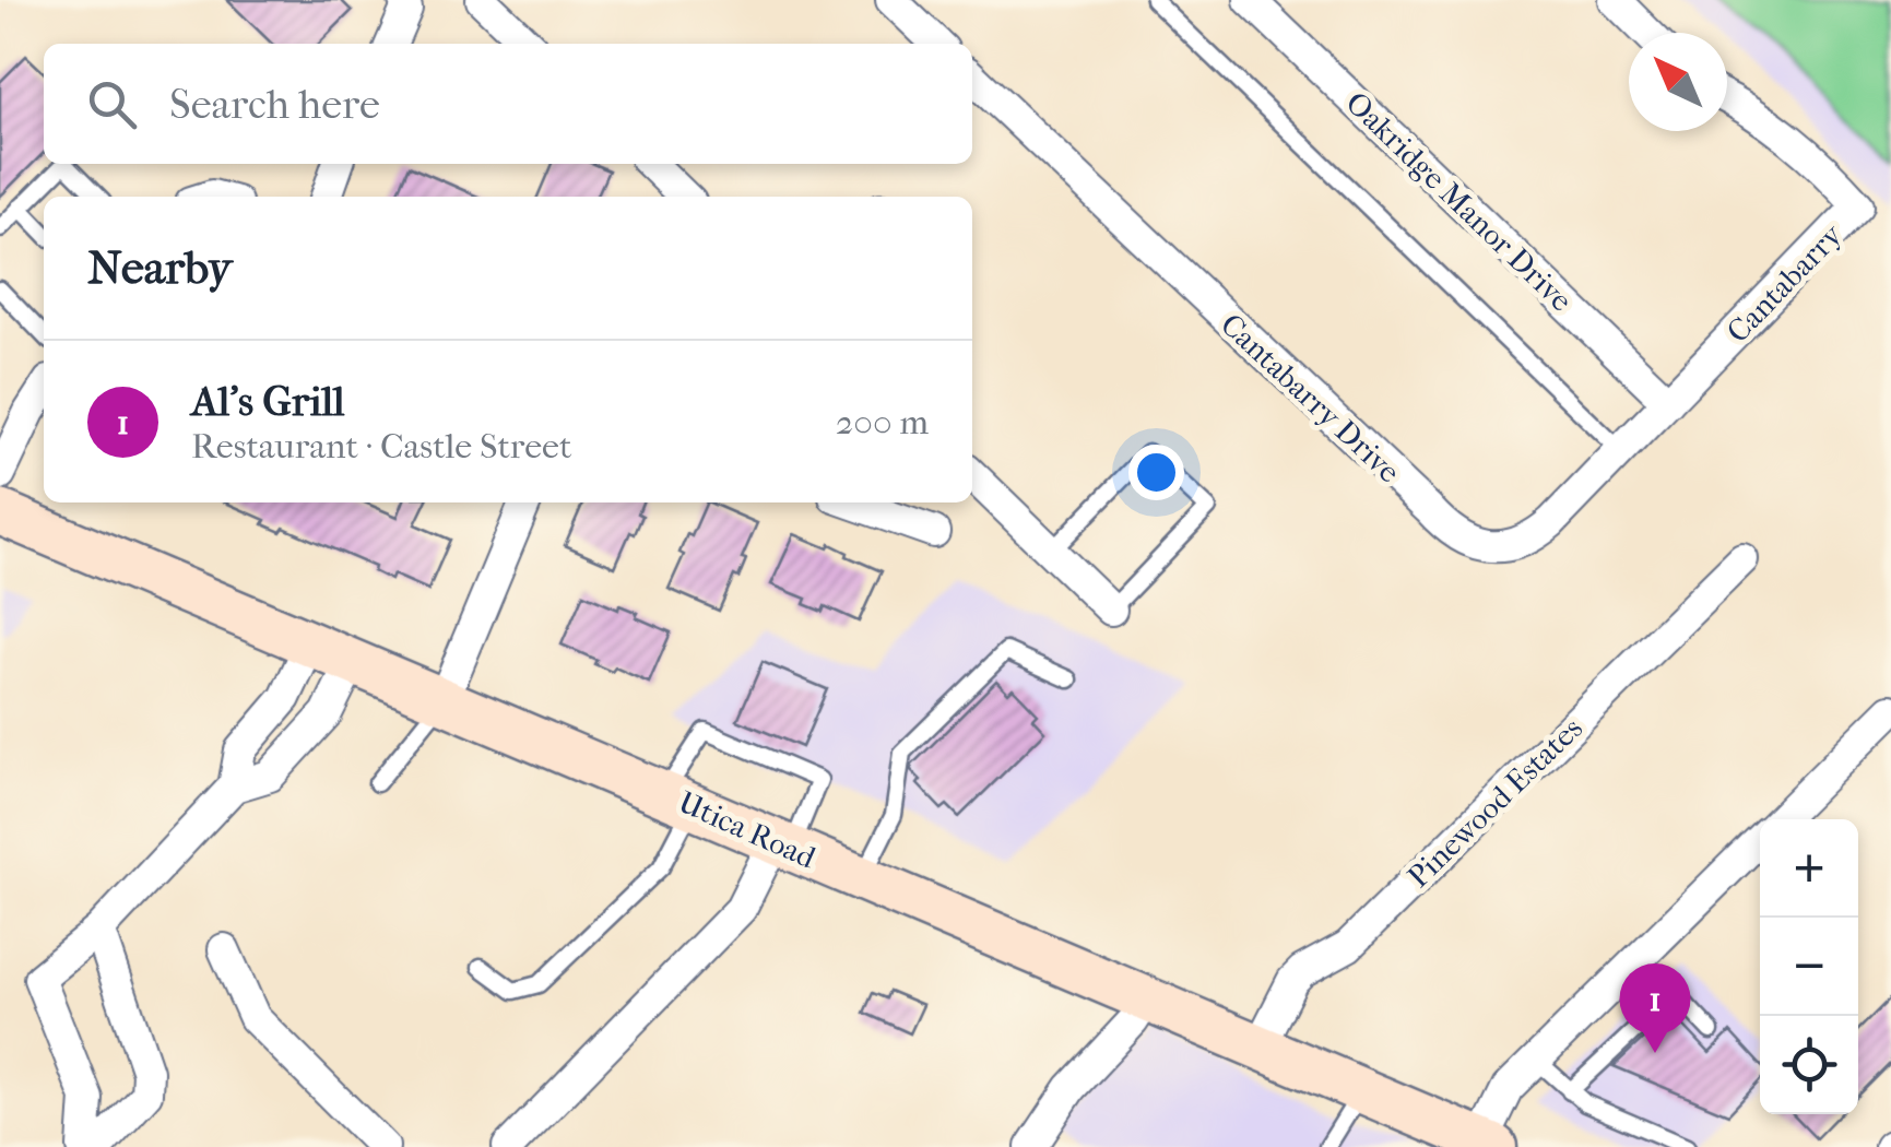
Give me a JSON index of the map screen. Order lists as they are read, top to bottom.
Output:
{
  "streets": {
    "main road": ["Utica Road"],
    "street": [
      "Oakridge Manor Drive",
      "Cantabarry",
      "Cantabarry Drive",
      "Pinewood Estates"
    ]
  },
  "crossings": [
    ["Oakridge Manor Drive", "Cantabarry"],
    ["Oakridge Manor Drive", "Cantabarry Drive"],
    ["Cantabarry", "Cantabarry Drive"],
    ["Pinewood Estates", "Utica Road"]
  ],
  "north": "top left",
  "page": {
    "search": "Search here",
    "heading": "Nearby",
    "list": [
      {
        "mark": "1",
        "name": "Al's Grill",
        "note": "Restaurant · Castle Street",
        "value": "200 m"
      }
    ],
    "map_buttons": ["+", "−"],
    "pins": "1"
  }
}
